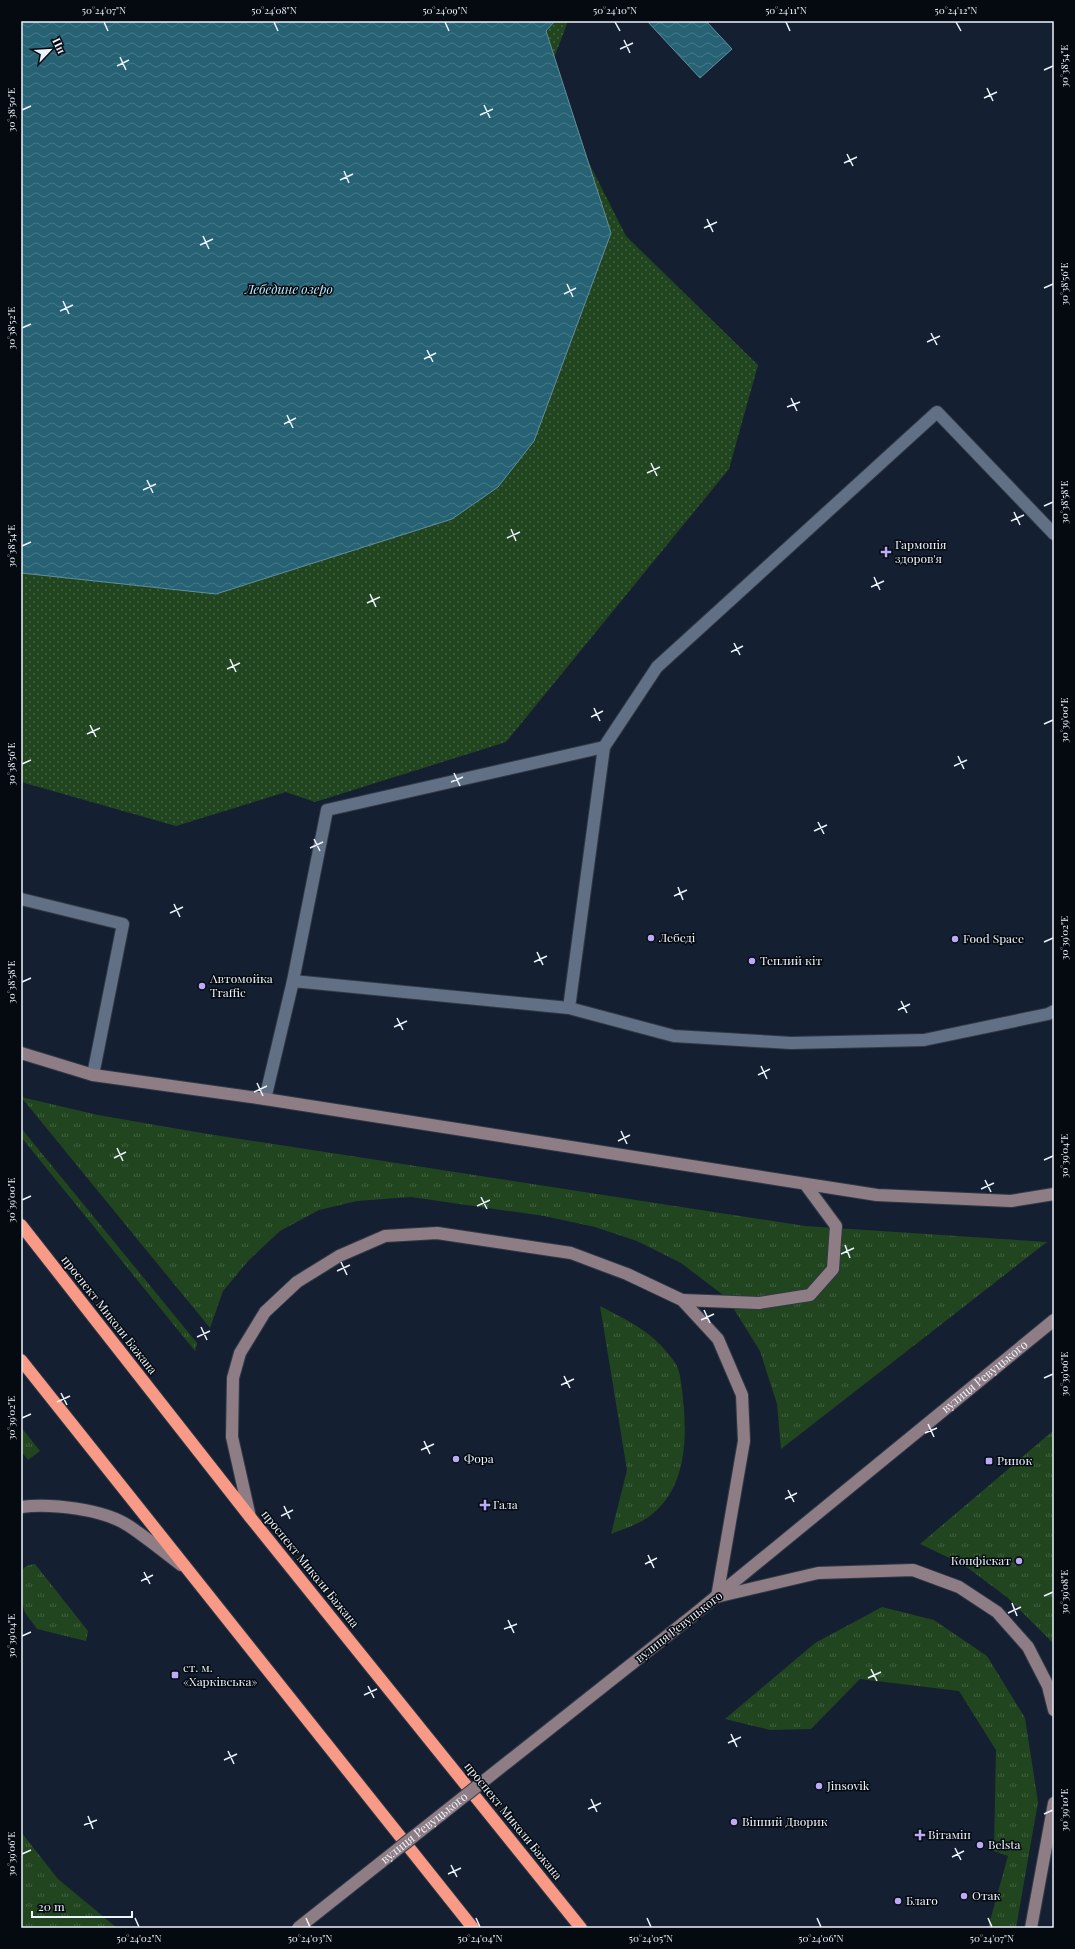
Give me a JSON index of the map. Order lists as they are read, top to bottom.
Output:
{
  "streets": {
    "highway": ["проспект Миколи Бажана"],
    "street": ["вулиця Ревуцького"]
  },
  "water": ["Лебедине озеро"],
  "places": {
    "health": ["Гармонія здоров'я", "Гала", "Вітамін"],
    "other": [
      "Лебеді",
      "Food Space",
      "Теплий кіт",
      "Автомойка Traffic",
      "Фора",
      "Конфіскат",
      "Jinsovik",
      "Вінний Дворик",
      "Belsta",
      "Отак",
      "Благо"
    ],
    "transit": ["Ринок", "ст. м. «Харківська»"]
  },
  "scale_bar": "20 m",
  "north": "top right",
  "coordinates": [
    "50°24'07\"N",
    "50°24'08\"N",
    "50°24'09\"N",
    "50°24'10\"N",
    "50°24'11\"N",
    "50°24'12\"N",
    "30°38'54\"E",
    "30°38'50\"E",
    "30°38'56\"E",
    "30°38'52\"E",
    "30°38'58\"E",
    "30°39'00\"E",
    "30°39'02\"E",
    "30°39'04\"E",
    "30°39'06\"E",
    "30°39'08\"E",
    "30°39'10\"E",
    "50°24'02\"N",
    "50°24'03\"N",
    "50°24'04\"N",
    "50°24'05\"N",
    "50°24'06\"N"
  ]
}
